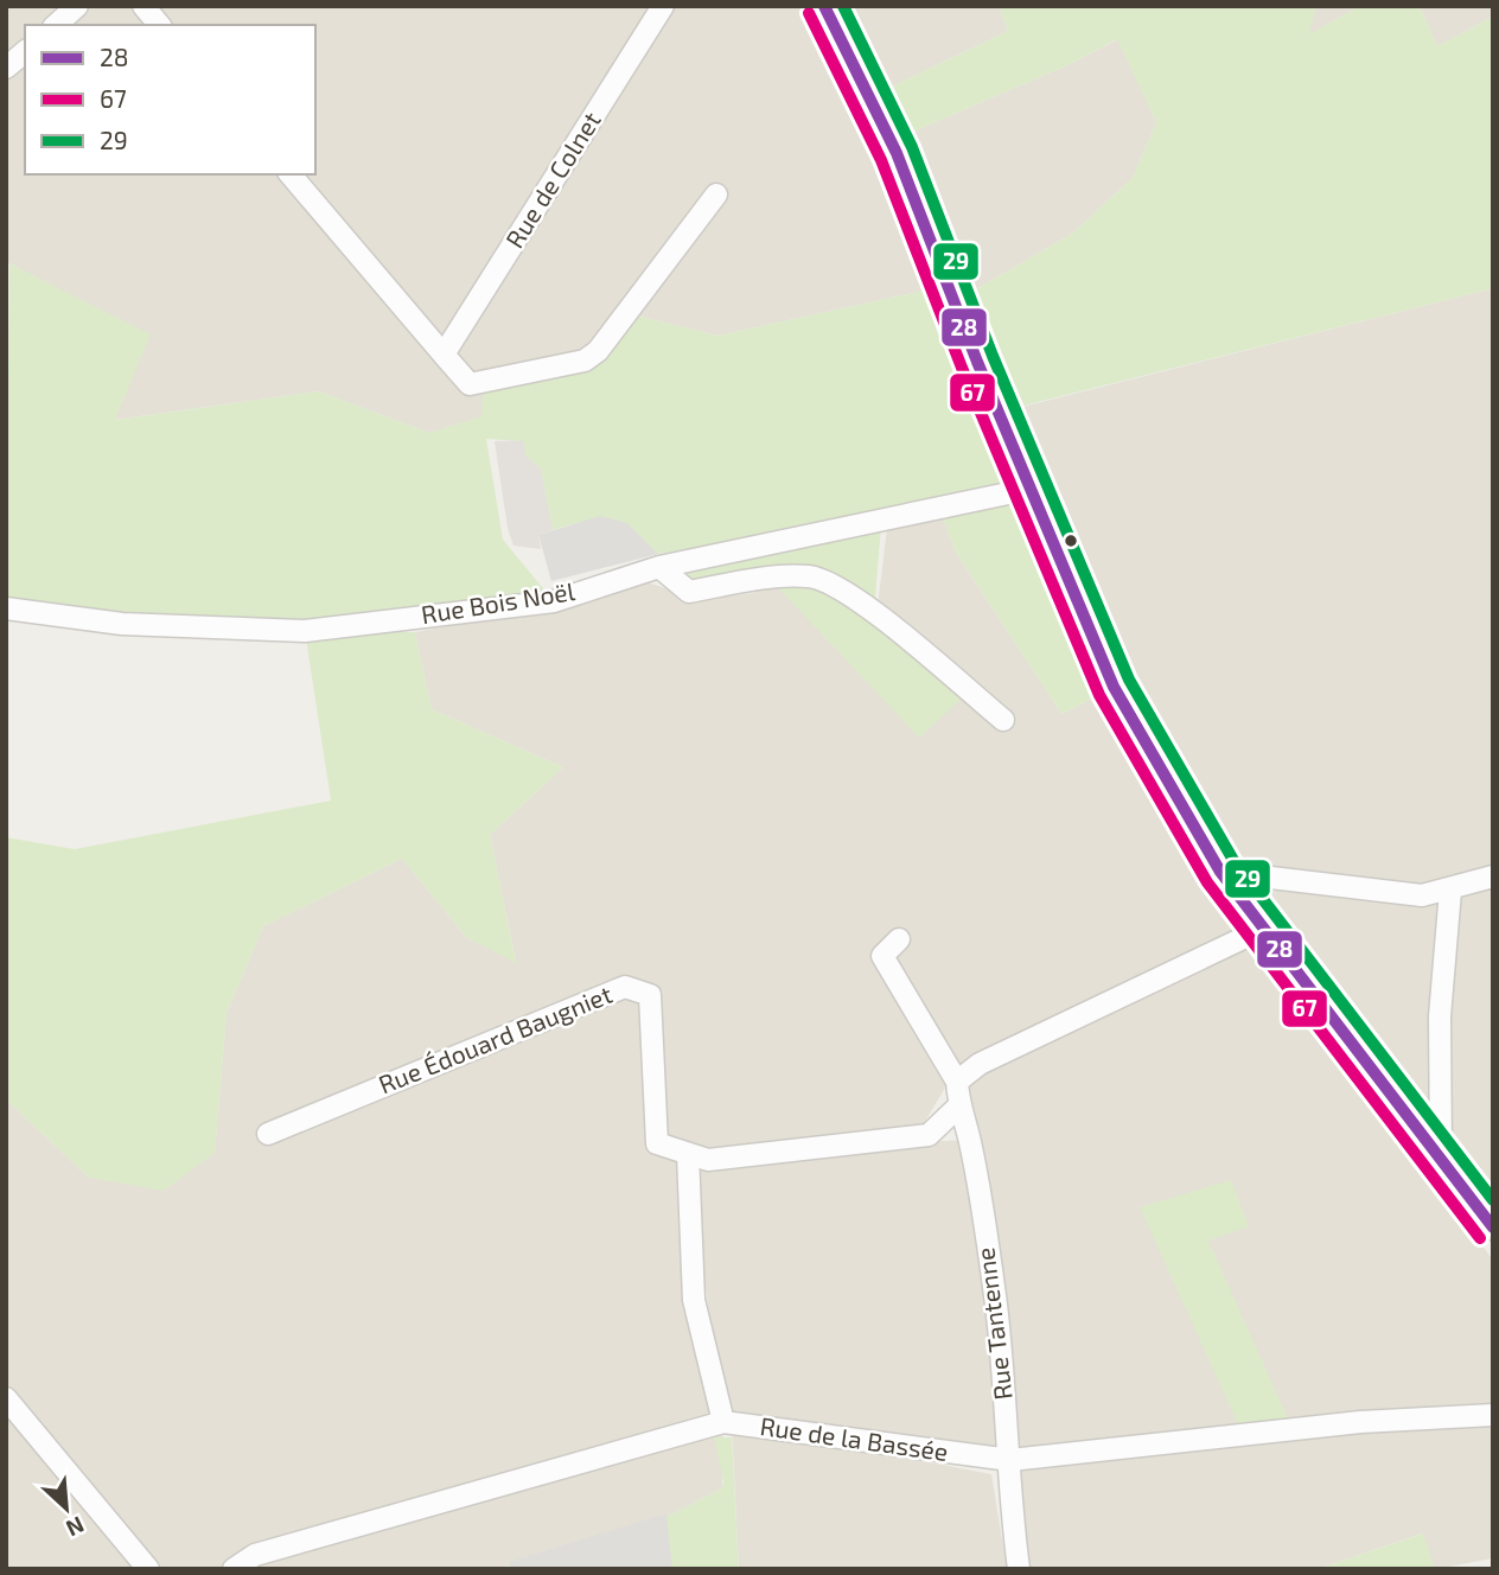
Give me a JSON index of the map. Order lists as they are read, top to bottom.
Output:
{
  "streets": {
    "street": [
      "Rue de Colnet",
      "Rue Bois Noël",
      "Rue Édouard Baugniet",
      "Rue Tantenne",
      "Rue de la Bassée"
    ]
  },
  "crossings": [
    ["Rue Édouard Baugniet", "Rue Tantenne"],
    ["Rue Tantenne", "Rue de la Bassée"]
  ],
  "lines": ["transit line 28", "transit line 29", "transit line 67"],
  "legend": ["28", "67", "29"],
  "north": "bottom right"
}
